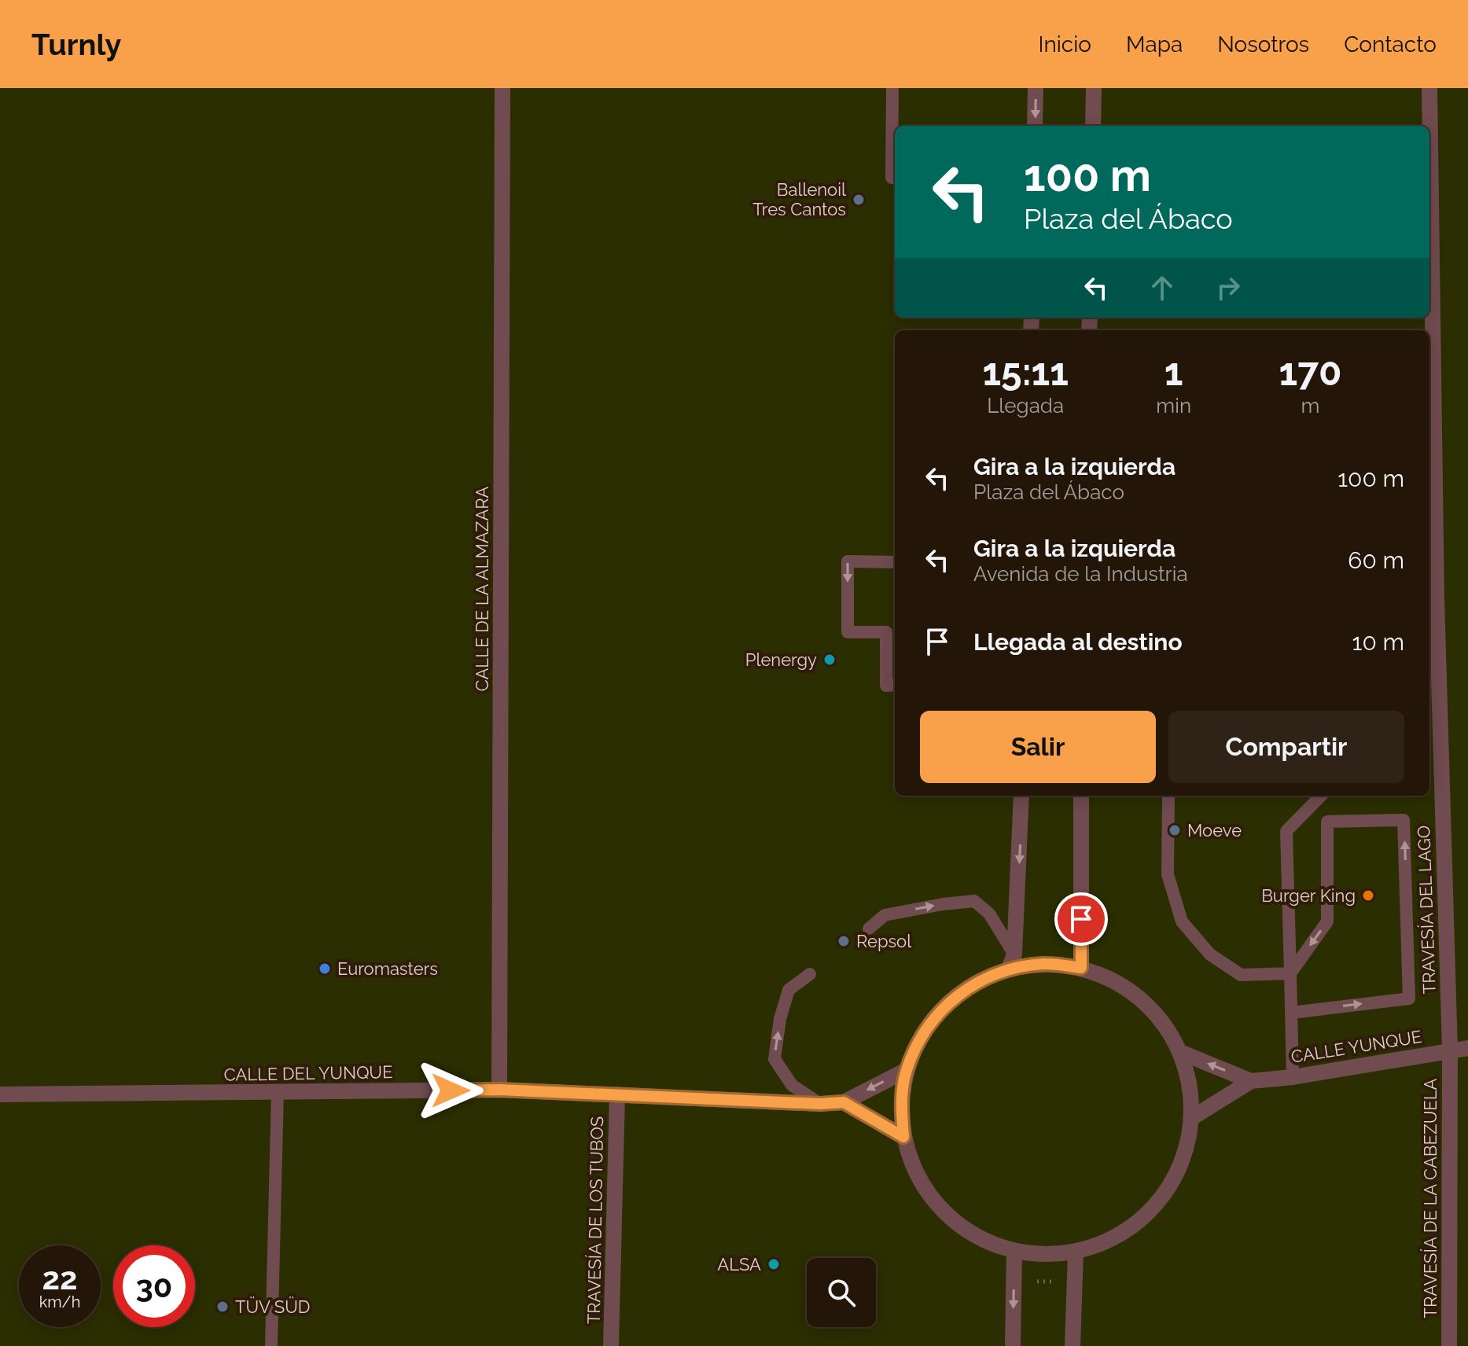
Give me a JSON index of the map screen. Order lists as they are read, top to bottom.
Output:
{
  "streets": {
    "street": [
      "CALLE DE LA ALMAZARA",
      "TRAVESÍA DEL LAGO",
      "CALLE YUNQUE",
      "CALLE DEL YUNQUE",
      "TRAVESÍA DE LA CABEZUELA",
      "TRAVESÍA DE LOS TUBOS"
    ]
  },
  "crossings": [
    ["CALLE DE LA ALMAZARA", "CALLE DEL YUNQUE"],
    ["TRAVESÍA DEL LAGO", "CALLE YUNQUE"],
    ["TRAVESÍA DEL LAGO", "TRAVESÍA DE LA CABEZUELA"],
    ["CALLE YUNQUE", "TRAVESÍA DE LA CABEZUELA"],
    ["CALLE DEL YUNQUE", "TRAVESÍA DE LOS TUBOS"]
  ],
  "places": [
    "Ballenoil Tres Cantos",
    "Plenergy",
    "Moeve",
    "Burger King",
    "Repsol",
    "Euromasters",
    "ALSA",
    "TÜV SÜD"
  ],
  "page": {
    "header": "Turnly",
    "nav": [
      "Inicio",
      "Mapa",
      "Nosotros",
      "Contacto"
    ],
    "turn": ["100 m", "Plaza del Ábaco"],
    "eta": [
      "15:11",
      "Llegada",
      "1",
      "min",
      "170",
      "m"
    ],
    "list": [
      {
        "name": "Gira a la izquierda",
        "note": "Plaza del Ábaco",
        "value": "100 m"
      },
      {
        "name": "Gira a la izquierda",
        "note": "Avenida de la Industria",
        "value": "60 m"
      },
      {
        "name": "Llegada al destino",
        "value": "10 m"
      }
    ],
    "buttons": ["Salir", "Compartir"],
    "speed": "22 km/h",
    "limit": "30"
  }
}
